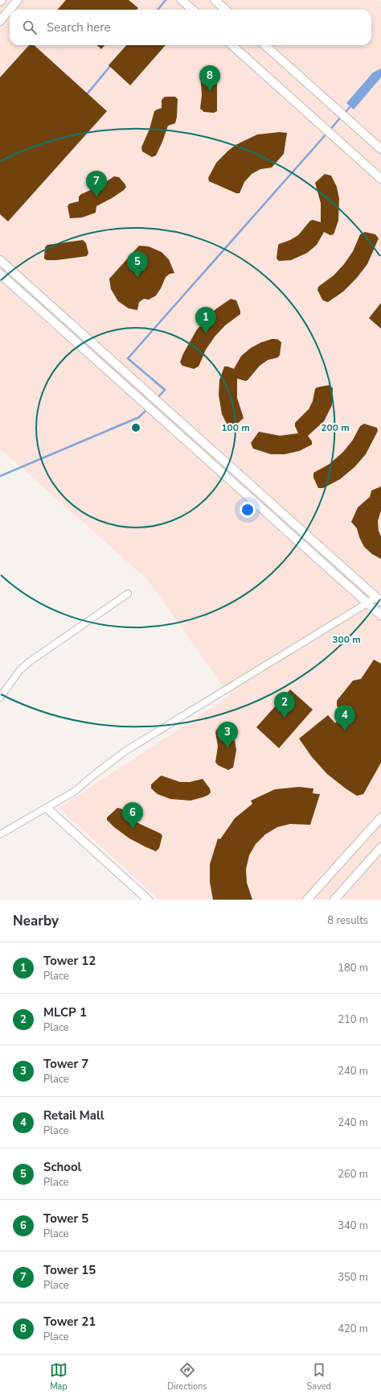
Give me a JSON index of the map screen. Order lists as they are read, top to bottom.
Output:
{
  "page": {
    "search": "Search here",
    "pins": [
      "8",
      "7",
      "5",
      "1",
      "2",
      "4",
      "3",
      "6"
    ],
    "heading": ["Nearby", "8 results"],
    "list": [
      {
        "mark": "1",
        "name": "Tower 12",
        "note": "Place",
        "value": "180 m"
      },
      {
        "mark": "2",
        "name": "MLCP 1",
        "note": "Place",
        "value": "210 m"
      },
      {
        "mark": "3",
        "name": "Tower 7",
        "note": "Place",
        "value": "240 m"
      },
      {
        "mark": "4",
        "name": "Retail Mall",
        "note": "Place",
        "value": "240 m"
      },
      {
        "mark": "5",
        "name": "School",
        "note": "Place",
        "value": "260 m"
      },
      {
        "mark": "6",
        "name": "Tower 5",
        "note": "Place",
        "value": "340 m"
      },
      {
        "mark": "7",
        "name": "Tower 15",
        "note": "Place",
        "value": "350 m"
      },
      {
        "mark": "8",
        "name": "Tower 21",
        "note": "Place",
        "value": "420 m"
      }
    ],
    "nav": ["Map", "Directions", "Saved"]
  },
  "rings": ["100 m", "200 m", "300 m"]
}
